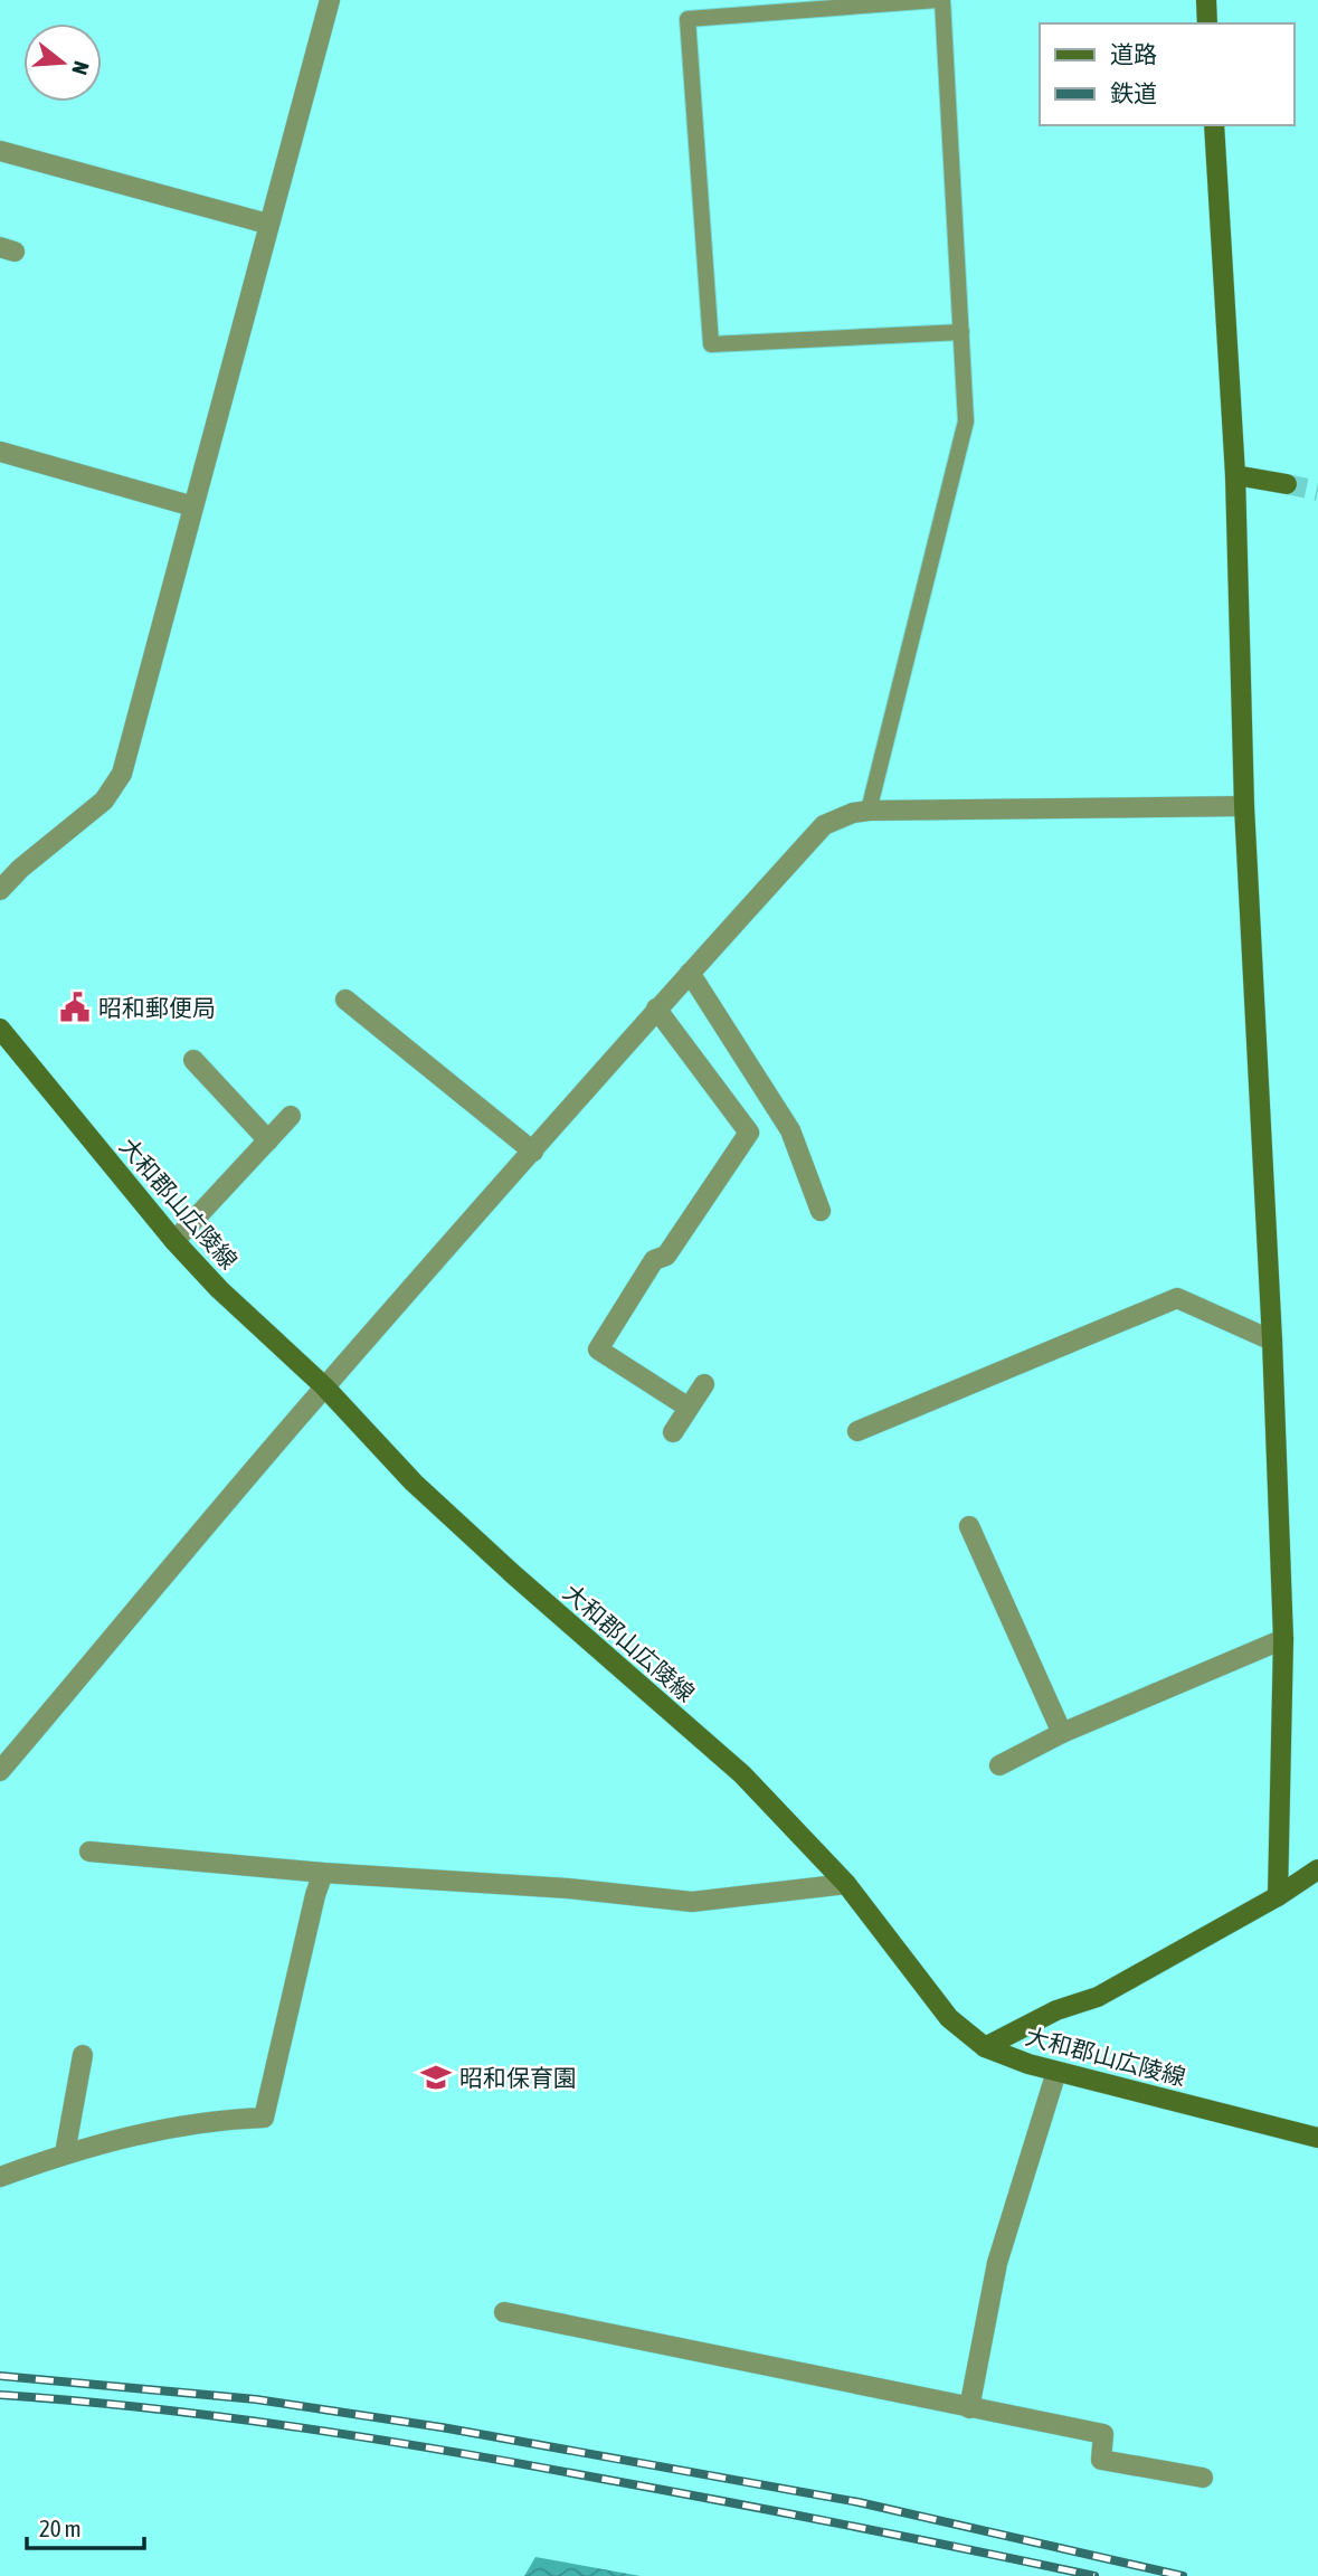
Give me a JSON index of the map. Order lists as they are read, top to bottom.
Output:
{
  "streets": {
    "street": ["大和郡山広陵線"]
  },
  "places": {
    "public building": ["昭和郵便局"],
    "school or university": ["昭和保育園"]
  },
  "legend": ["道路", "鉄道"],
  "scale_bar": "20 m",
  "north": "right"
}
